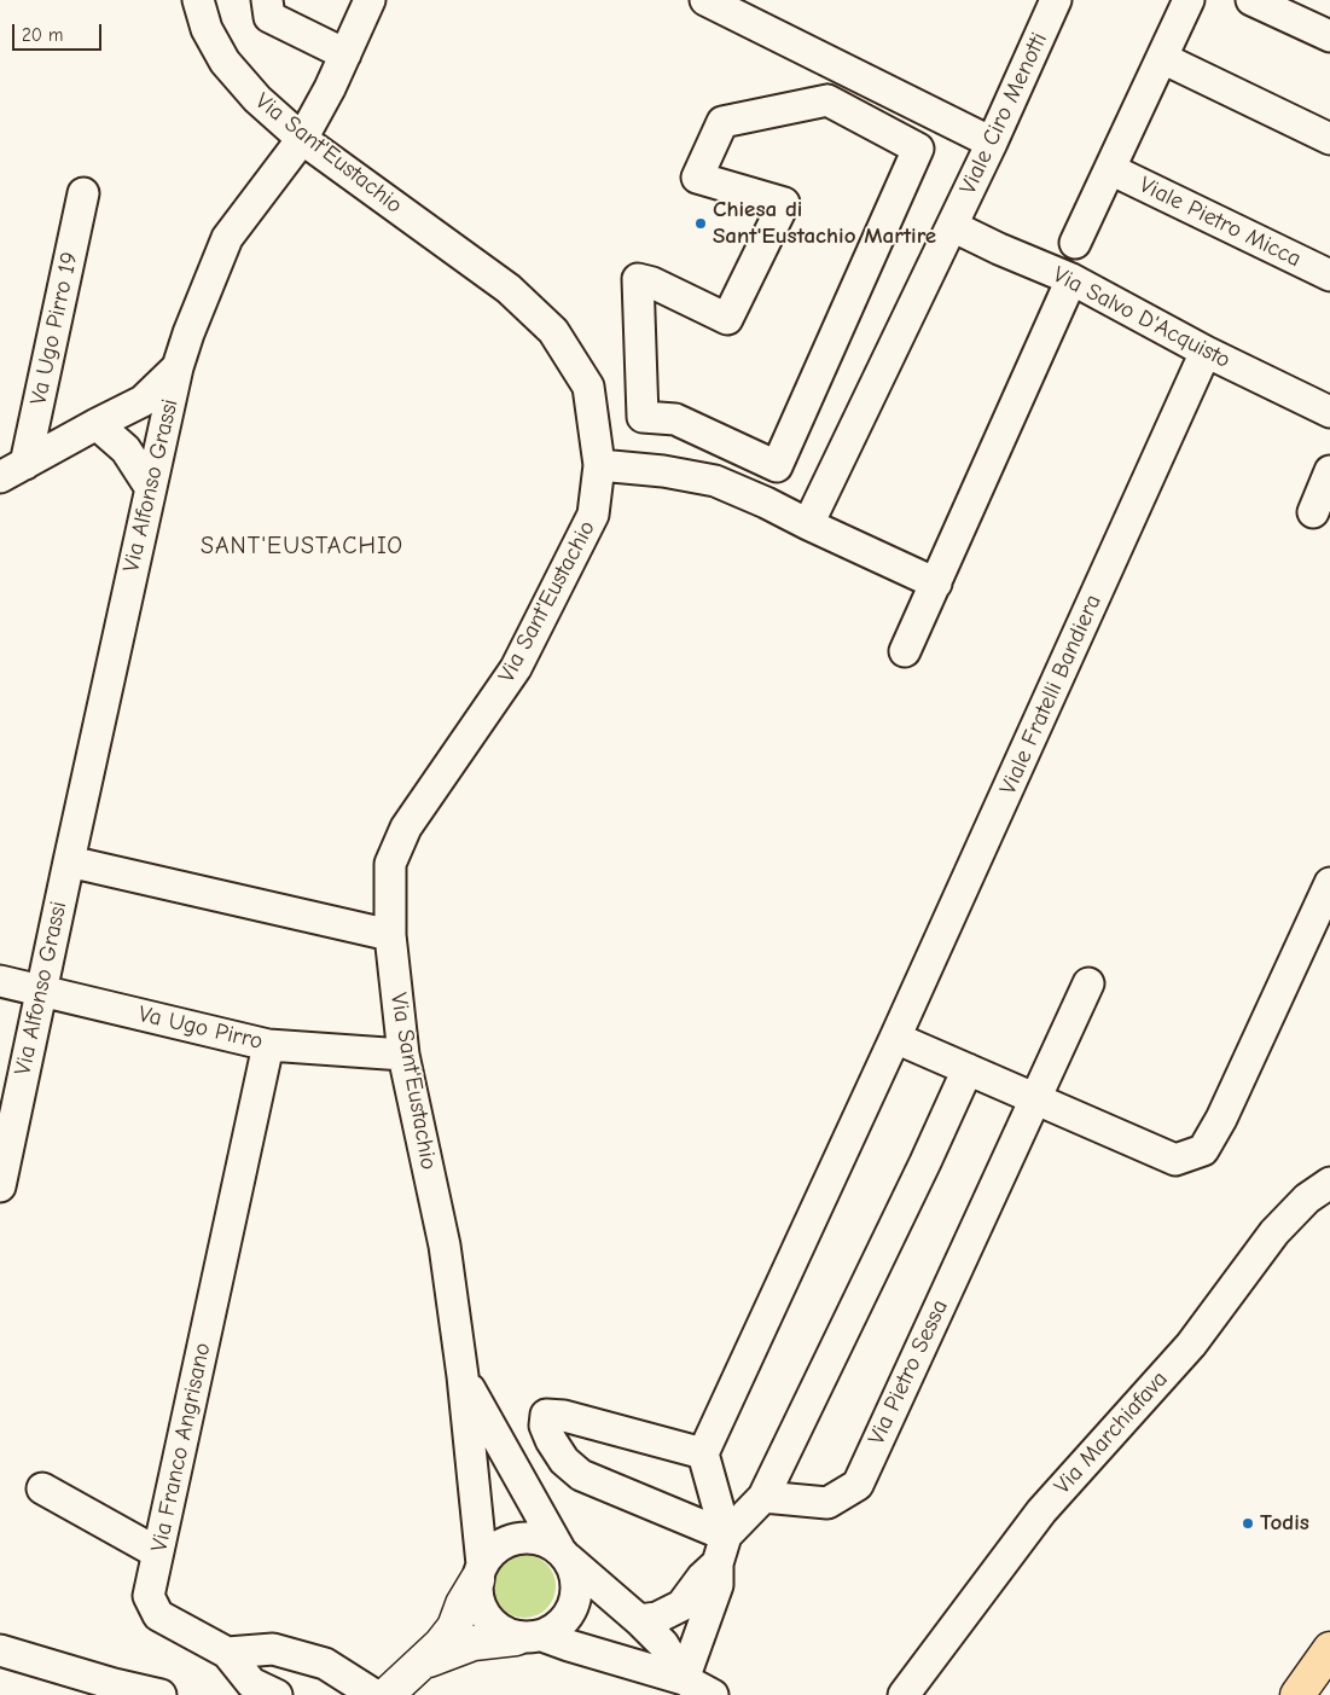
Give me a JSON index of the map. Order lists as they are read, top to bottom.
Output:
{
  "streets": {
    "street": [
      "Viale Ciro Menotti",
      "Via Sant'Eustachio",
      "Viale Pietro Micca",
      "Via Salvo D'Acquisto",
      "Va Ugo Pirro 19",
      "Via Alfonso Grassi",
      "Viale Fratelli Bandiera",
      "Va Ugo Pirro",
      "Via Pietro Sessa",
      "Via Marchiafava",
      "Via Franco Angrisano"
    ]
  },
  "crossings": [
    ["Viale Ciro Menotti", "Via Salvo D'Acquisto"],
    ["Via Sant'Eustachio", "Via Alfonso Grassi"],
    ["Via Sant'Eustachio", "Va Ugo Pirro"],
    ["Via Salvo D'Acquisto", "Viale Fratelli Bandiera"],
    ["Via Alfonso Grassi", "Va Ugo Pirro"],
    ["Va Ugo Pirro", "Via Franco Angrisano"]
  ],
  "districts": ["SANT'EUSTACHIO"],
  "places": ["Chiesa di Sant'Eustachio Martire", "Todis"],
  "scale_bar": "20 m"
}
